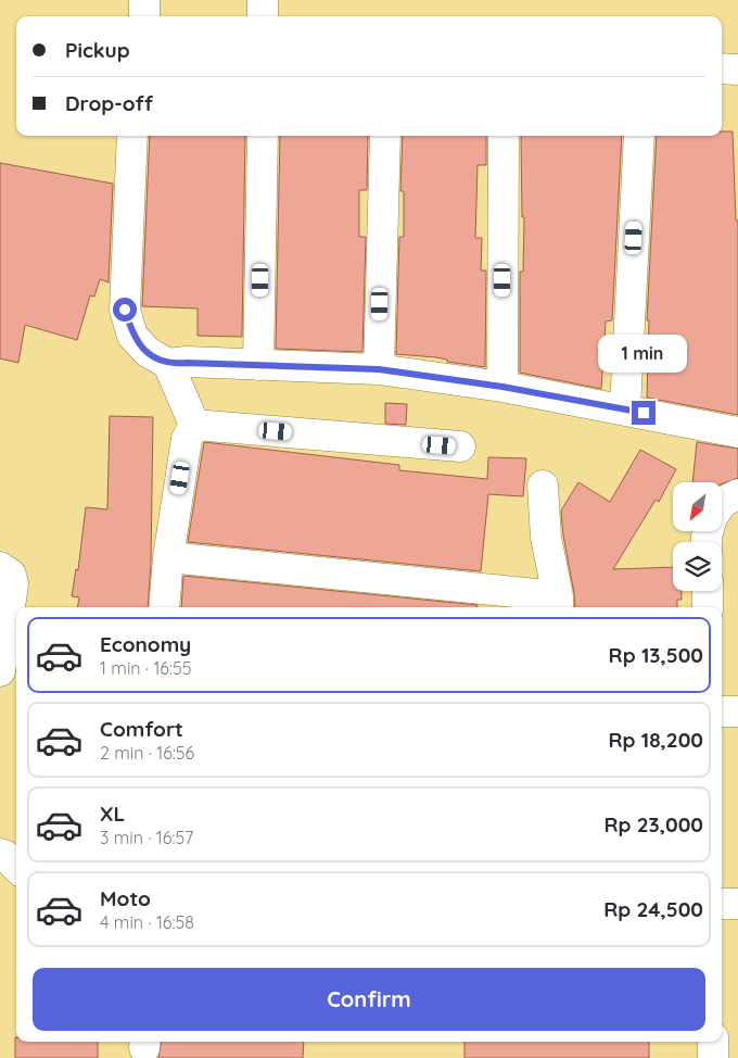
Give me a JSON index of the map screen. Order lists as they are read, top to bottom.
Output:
{
  "north": "bottom left",
  "page": {
    "banner": ["Pickup", "Drop-off"],
    "bubble": "1 min",
    "list": [
      {
        "name": "Economy",
        "note": "1 min · 16:55",
        "value": "Rp 13,500"
      },
      {
        "name": "Comfort",
        "note": "2 min · 16:56",
        "value": "Rp 18,200"
      },
      {
        "name": "XL",
        "note": "3 min · 16:57",
        "value": "Rp 23,000"
      },
      {
        "name": "Moto",
        "note": "4 min · 16:58",
        "value": "Rp 24,500"
      }
    ],
    "buttons": "Confirm"
  }
}
